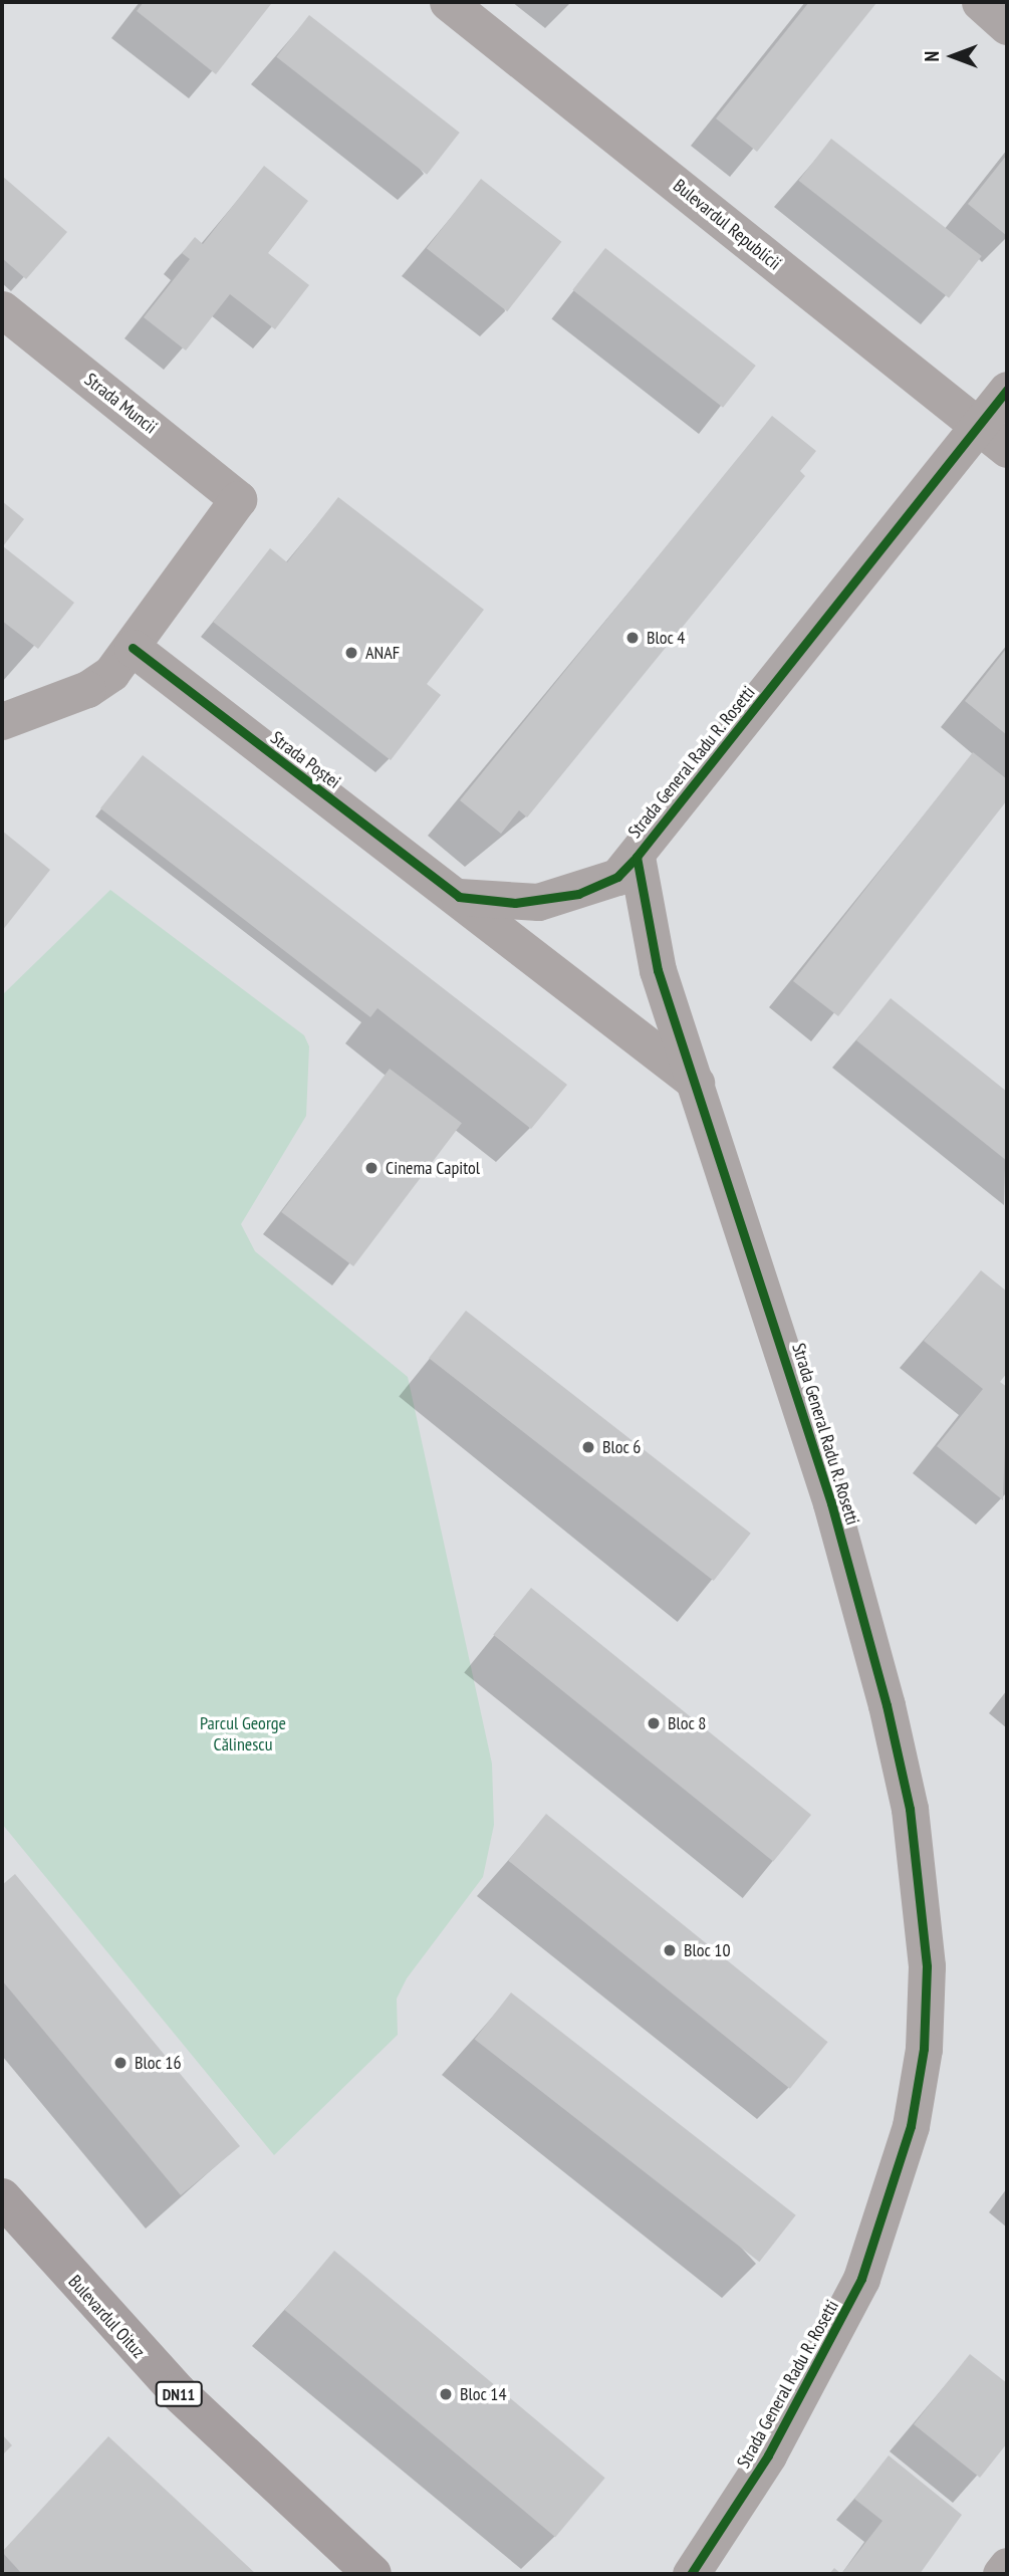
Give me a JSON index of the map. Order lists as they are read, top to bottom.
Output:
{
  "streets": {
    "main road": ["Bulevardul Oituz", "DN11"],
    "street": [
      "Bulevardul Republicii",
      "Strada Muncii",
      "Strada Poștei",
      "Strada General Radu R. Rosetti"
    ]
  },
  "crossings": [
    ["Bulevardul Republicii", "Strada General Radu R. Rosetti"],
    ["Strada Muncii", "Strada Poștei"],
    ["Strada Poștei", "Strada General Radu R. Rosetti"]
  ],
  "parks": ["Parcul George Călinescu"],
  "places": [
    "Bloc 4",
    "ANAF",
    "Cinema Capitol",
    "Bloc 6",
    "Bloc 8",
    "Bloc 10",
    "Bloc 16",
    "Bloc 14"
  ],
  "north": "left"
}
